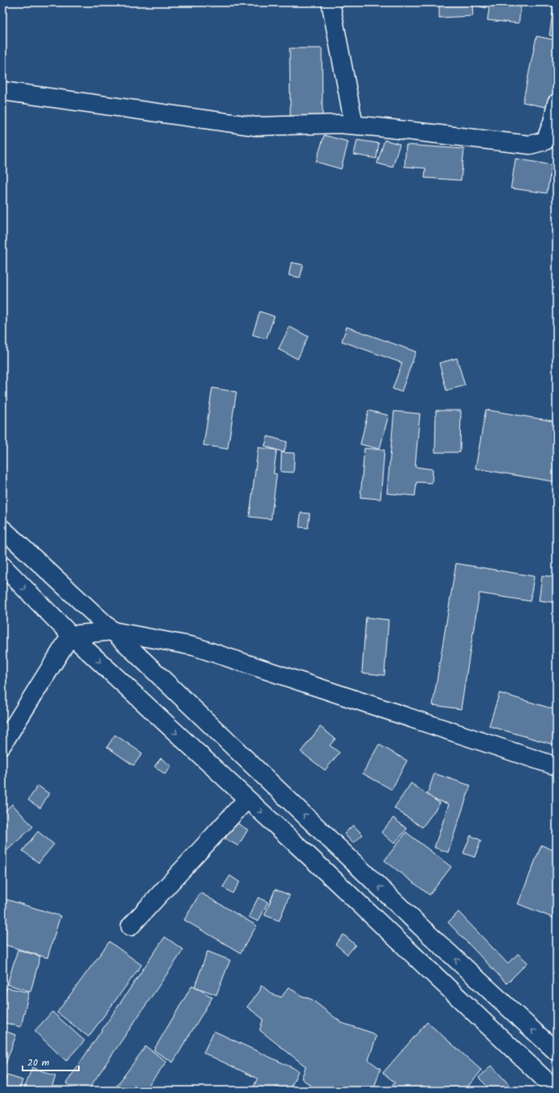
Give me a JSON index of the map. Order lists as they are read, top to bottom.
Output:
{
  "scale_bar": "20 m"
}
